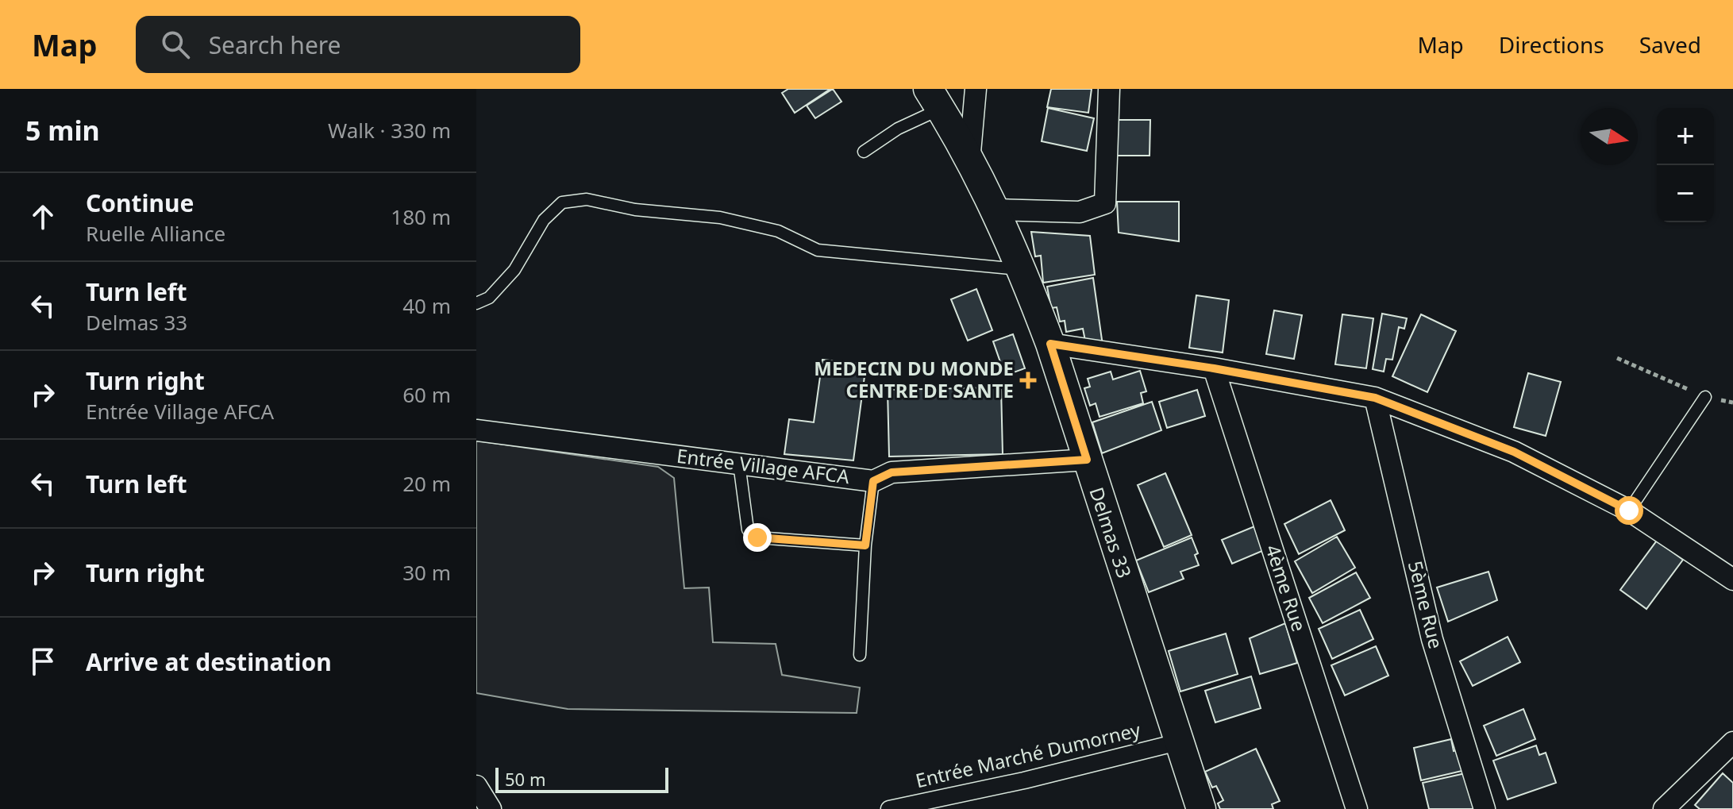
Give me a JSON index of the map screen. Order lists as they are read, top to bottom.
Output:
{
  "streets": {
    "main road": ["Delmas 33"],
    "street": [
      "Entrée Village AFCA",
      "4ème Rue",
      "5ème Rue",
      "Entrée Marché Dumorney"
    ]
  },
  "crossings": [
    ["Entrée Village AFCA", "Delmas 33"],
    ["Delmas 33", "Entrée Marché Dumorney"]
  ],
  "places": {
    "health": ["MEDECIN DU MONDE CENTRE DE SANTE"]
  },
  "scale_bar": "50 m",
  "north": "right",
  "page": {
    "header": "Map",
    "search": "Search here",
    "nav": ["Map", "Directions", "Saved"],
    "heading": ["5 min", "Walk · 330 m"],
    "map_buttons": ["+", "−"],
    "list": [
      ["Continue", "Ruelle Alliance", "180 m"],
      ["Turn left", "Delmas 33", "40 m"],
      ["Turn right", "Entrée Village AFCA", "60 m"],
      ["Turn left", "20 m"],
      ["Turn right", "30 m"],
      "Arrive at destination"
    ],
    "scale": "50 m"
  }
}
